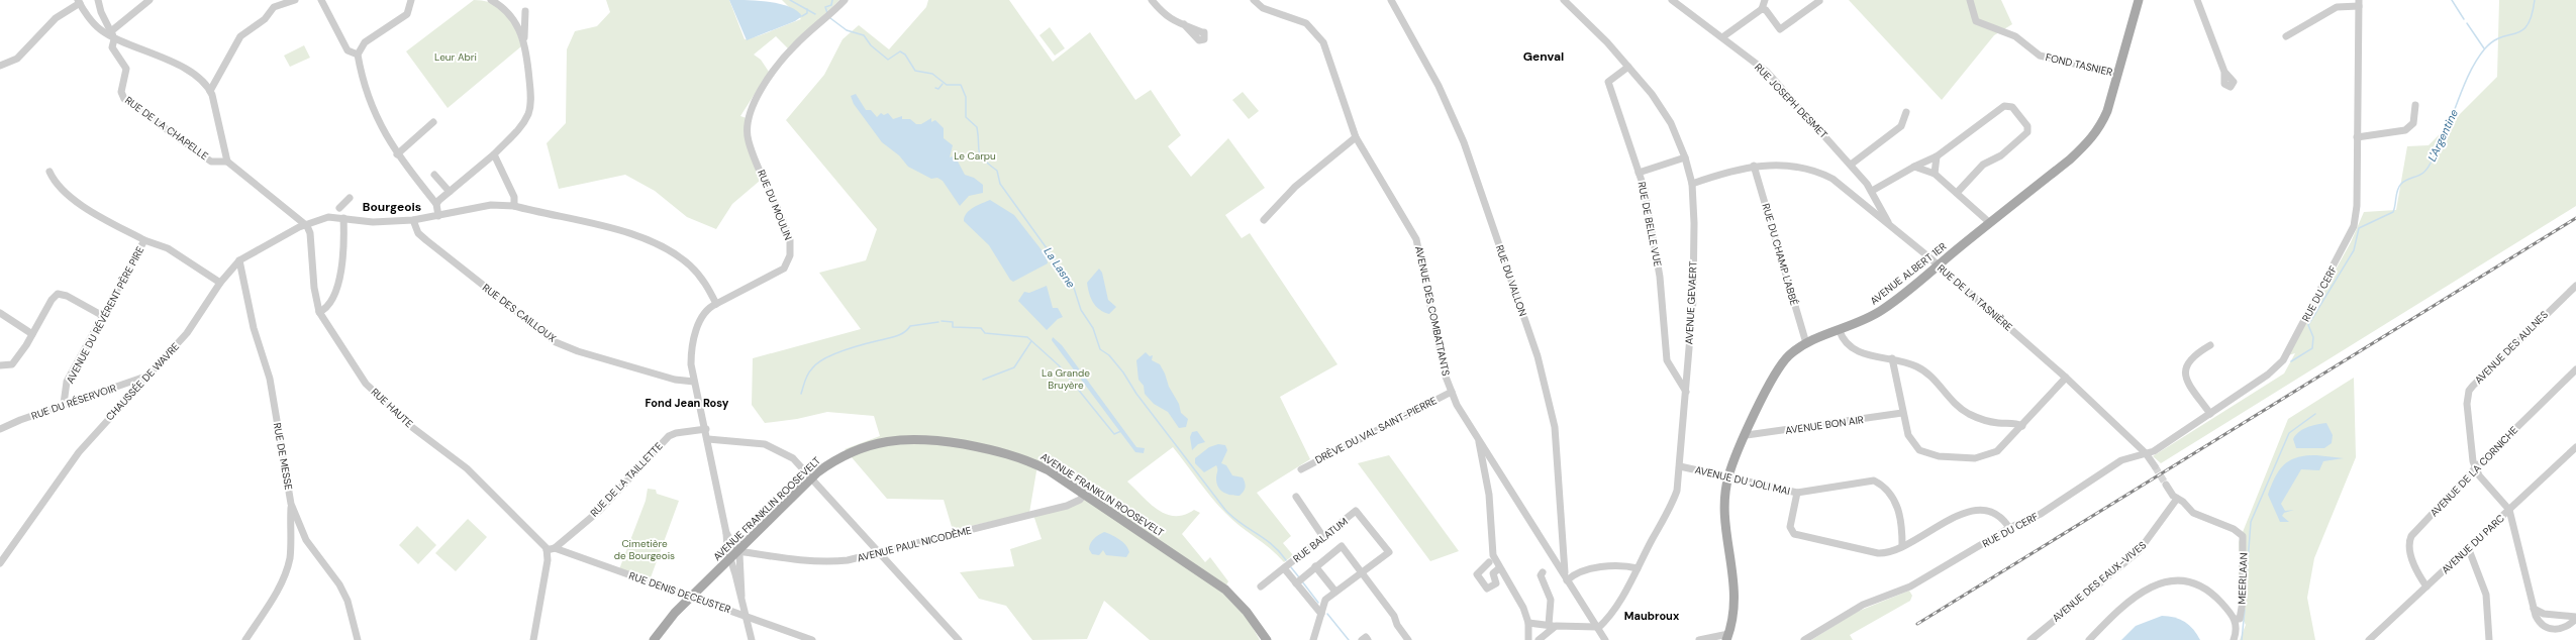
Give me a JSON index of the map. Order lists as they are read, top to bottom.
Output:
{
  "streets": {
    "main road": ["AVENUE ALBERT 1ER", "AVENUE FRANKLIN ROOSEVELT"],
    "street": [
      "FOND TASNIER",
      "RUE JOSEPH DESMET",
      "RUE DE LA CHAPELLE",
      "RUE DU MOULIN",
      "RUE DE BELLE VUE",
      "RUE DU CHAMP L'ABBÉ",
      "RUE DU VALLON",
      "RUE DU CERF",
      "RUE DE LA TASNIÈRE",
      "AVENUE GEVAERT",
      "AVENUE DES COMBATTANTS",
      "RUE DES CAILLOUX",
      "AVENUE DU RÉVÉRENT PÈRE PIRE",
      "AVENUE DES AULNES",
      "CHAUSSÉE DE WAVRE",
      "RUE DU RÉSERVOIR",
      "RUE HAUTE",
      "AVENUE BON AIR",
      "DRÈVE DU VAL SAINT-PIERRE",
      "RUE DE MESSE",
      "AVENUE DE LA CORNICHE",
      "RUE DE LA TAILLETTE",
      "AVENUE DU JOLI MAI",
      "RUE BALATUM",
      "AVENUE PAUL NICODÈME",
      "AVENUE DU PARC",
      "MEERLAAN",
      "AVENUE DES EAUX-VIVES",
      "RUE DENIS DECEUSTER"
    ]
  },
  "crossings": [
    ["FOND TASNIER", "AVENUE ALBERT 1ER"],
    ["RUE JOSEPH DESMET", "RUE DE LA TASNIÈRE"],
    ["RUE DU MOULIN", "RUE DES CAILLOUX"],
    ["RUE DU MOULIN", "RUE DE LA TAILLETTE"],
    ["RUE DU MOULIN", "AVENUE FRANKLIN ROOSEVELT"],
    ["RUE DE BELLE VUE", "AVENUE GEVAERT"],
    ["RUE DU CHAMP L'ABBÉ", "AVENUE ALBERT 1ER"],
    ["RUE DU CHAMP L'ABBÉ", "RUE DE LA TASNIÈRE"],
    ["AVENUE ALBERT 1ER", "RUE DE LA TASNIÈRE"],
    ["AVENUE ALBERT 1ER", "AVENUE BON AIR"],
    ["AVENUE ALBERT 1ER", "AVENUE DU JOLI MAI"],
    ["RUE DU VALLON", "AVENUE DES COMBATTANTS"],
    ["RUE DU CERF", "RUE DE LA TASNIÈRE"],
    ["RUE DE LA TASNIÈRE", "AVENUE GEVAERT"],
    ["AVENUE GEVAERT", "AVENUE DES COMBATTANTS"],
    ["AVENUE GEVAERT", "AVENUE DU JOLI MAI"],
    ["AVENUE DES COMBATTANTS", "DRÈVE DU VAL SAINT-PIERRE"],
    ["RUE DES CAILLOUX", "CHAUSSÉE DE WAVRE"],
    ["AVENUE DU RÉVÉRENT PÈRE PIRE", "CHAUSSÉE DE WAVRE"],
    ["AVENUE DU RÉVÉRENT PÈRE PIRE", "RUE DU RÉSERVOIR"],
    ["AVENUE DES AULNES", "AVENUE DE LA CORNICHE"],
    ["CHAUSSÉE DE WAVRE", "RUE DU RÉSERVOIR"],
    ["CHAUSSÉE DE WAVRE", "RUE HAUTE"],
    ["CHAUSSÉE DE WAVRE", "RUE DE MESSE"],
    ["AVENUE DE LA CORNICHE", "AVENUE DU PARC"],
    ["RUE DE LA TAILLETTE", "RUE DENIS DECEUSTER"],
    ["AVENUE FRANKLIN ROOSEVELT", "AVENUE PAUL NICODÈME"],
    ["AVENUE FRANKLIN ROOSEVELT", "RUE DENIS DECEUSTER"],
    ["MEERLAAN", "AVENUE DES EAUX-VIVES"]
  ],
  "districts": [
    "Genval",
    "Bourgeois",
    "Fond Jean Rosy",
    "Maubroux"
  ],
  "water": ["L'Argentine", "La Lasne"],
  "parks": [
    "Leur Abri",
    "Le Carpu",
    "La Grande Bruyère",
    "Cimetière de Bourgeois"
  ]
}
